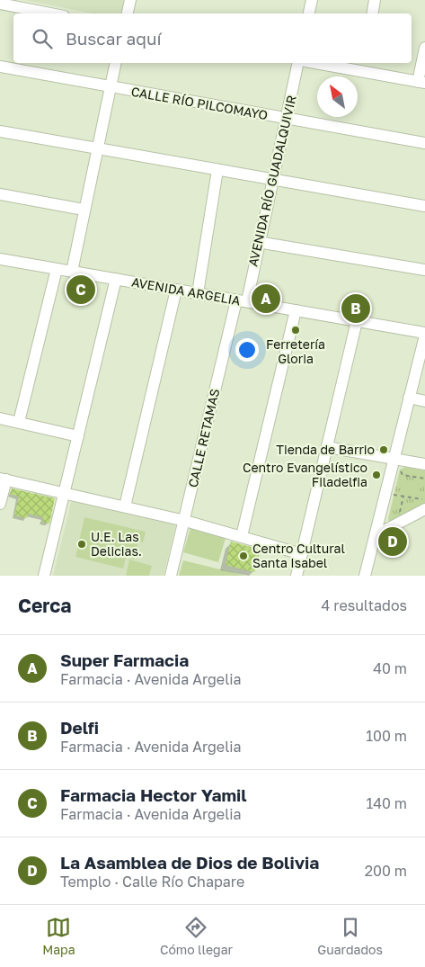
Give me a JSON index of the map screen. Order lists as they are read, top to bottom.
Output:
{
  "streets": {
    "street": [
      "CALLE RÍO PILCOMAYO",
      "AVENIDA RÍO GUADALQUIVIR",
      "AVENIDA ARGELIA",
      "CALLE RETAMAS"
    ]
  },
  "crossings": [
    ["CALLE RÍO PILCOMAYO", "AVENIDA RÍO GUADALQUIVIR"],
    ["AVENIDA RÍO GUADALQUIVIR", "AVENIDA ARGELIA"],
    ["AVENIDA RÍO GUADALQUIVIR", "CALLE RETAMAS"],
    ["AVENIDA ARGELIA", "CALLE RETAMAS"]
  ],
  "places": [
    "Ferretería Gloria",
    "Tienda de Barrio",
    "Centro Evangelístico Filadelfia",
    "U.E. Las Delicias.",
    "Centro Cultural Santa Isabel"
  ],
  "north": "top left",
  "page": {
    "search": "Buscar aquí",
    "pins": [
      "C",
      "A",
      "B",
      "D"
    ],
    "heading": ["Cerca", "4 resultados"],
    "list": [
      {
        "mark": "A",
        "name": "Super Farmacia",
        "note": "Farmacia · Avenida Argelia",
        "value": "40 m"
      },
      {
        "mark": "B",
        "name": "Delfi",
        "note": "Farmacia · Avenida Argelia",
        "value": "100 m"
      },
      {
        "mark": "C",
        "name": "Farmacia Hector Yamil",
        "note": "Farmacia · Avenida Argelia",
        "value": "140 m"
      },
      {
        "mark": "D",
        "name": "La Asamblea de Dios de Bolivia",
        "note": "Templo · Calle Río Chapare",
        "value": "200 m"
      }
    ],
    "nav": ["Mapa", "Cómo llegar", "Guardados"]
  }
}
